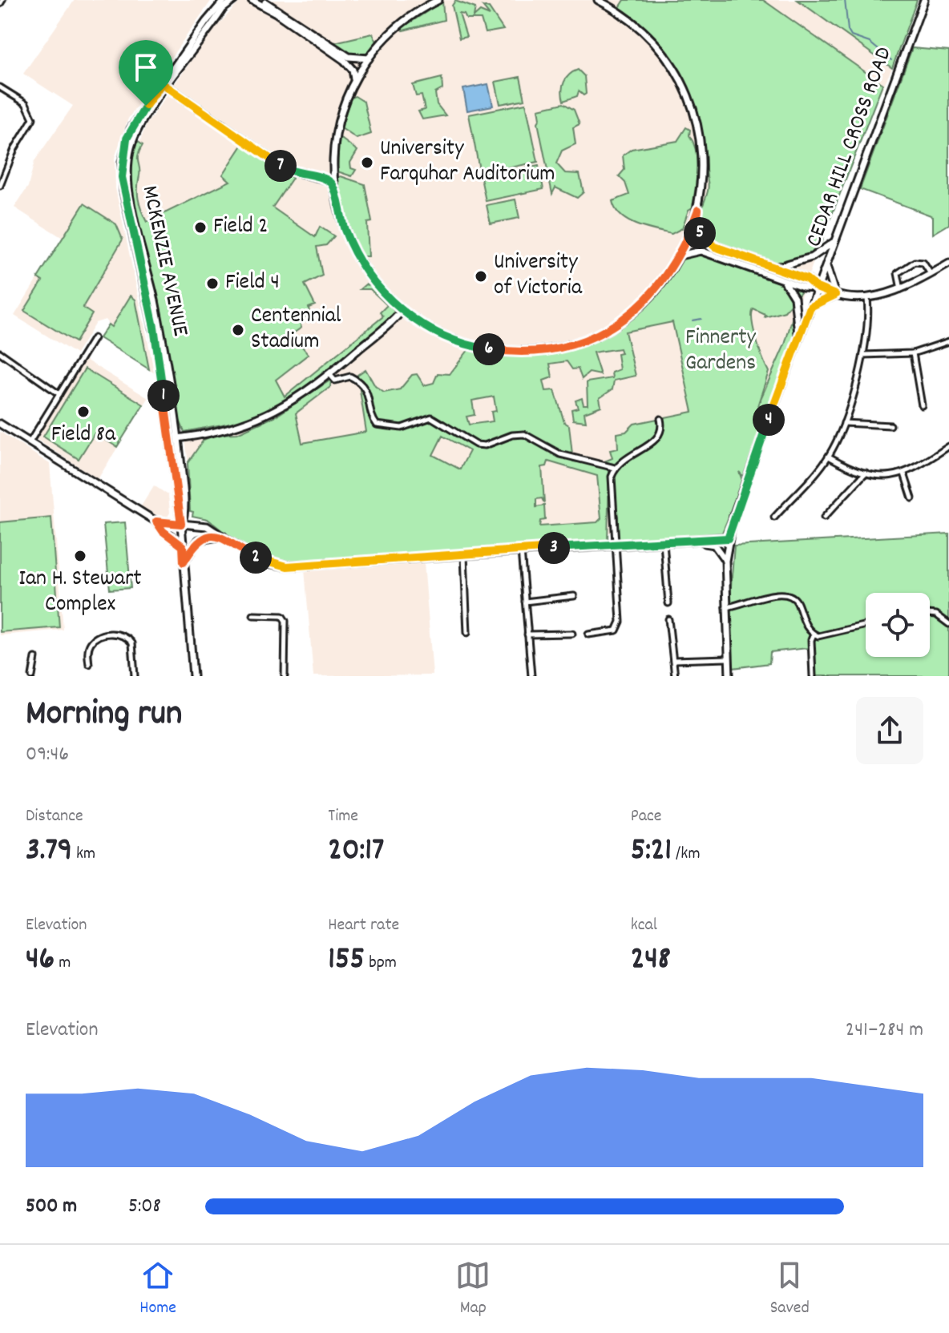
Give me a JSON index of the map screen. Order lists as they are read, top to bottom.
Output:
{
  "streets": {
    "main road": ["CEDAR HILL CROSS ROAD", "MCKENZIE AVENUE"]
  },
  "parks": ["Finnerty Gardens"],
  "places": [
    "University Farquhar Auditorium",
    "Field 2",
    "University of Victoria",
    "Field 4",
    "Centennial Stadium",
    "Field 8a",
    "Ian H. Stewart Complex"
  ],
  "page": {
    "pins": [
      "7",
      "5",
      "6",
      "1",
      "4",
      "3",
      "2"
    ],
    "heading": ["Morning run", "09:46"],
    "stats": [
      ["Distance", "3.79 km"],
      ["Time", "20:17"],
      ["Pace", "5:21 /km"],
      ["Elevation", "46 m"],
      ["Heart rate", "155 bpm"],
      ["kcal", "248"]
    ],
    "chart": ["Elevation", "241–284 m"],
    "list": [
      {
        "name": "500 m",
        "note": "5:08"
      }
    ],
    "tabs": ["Home", "Map", "Saved"]
  }
}
